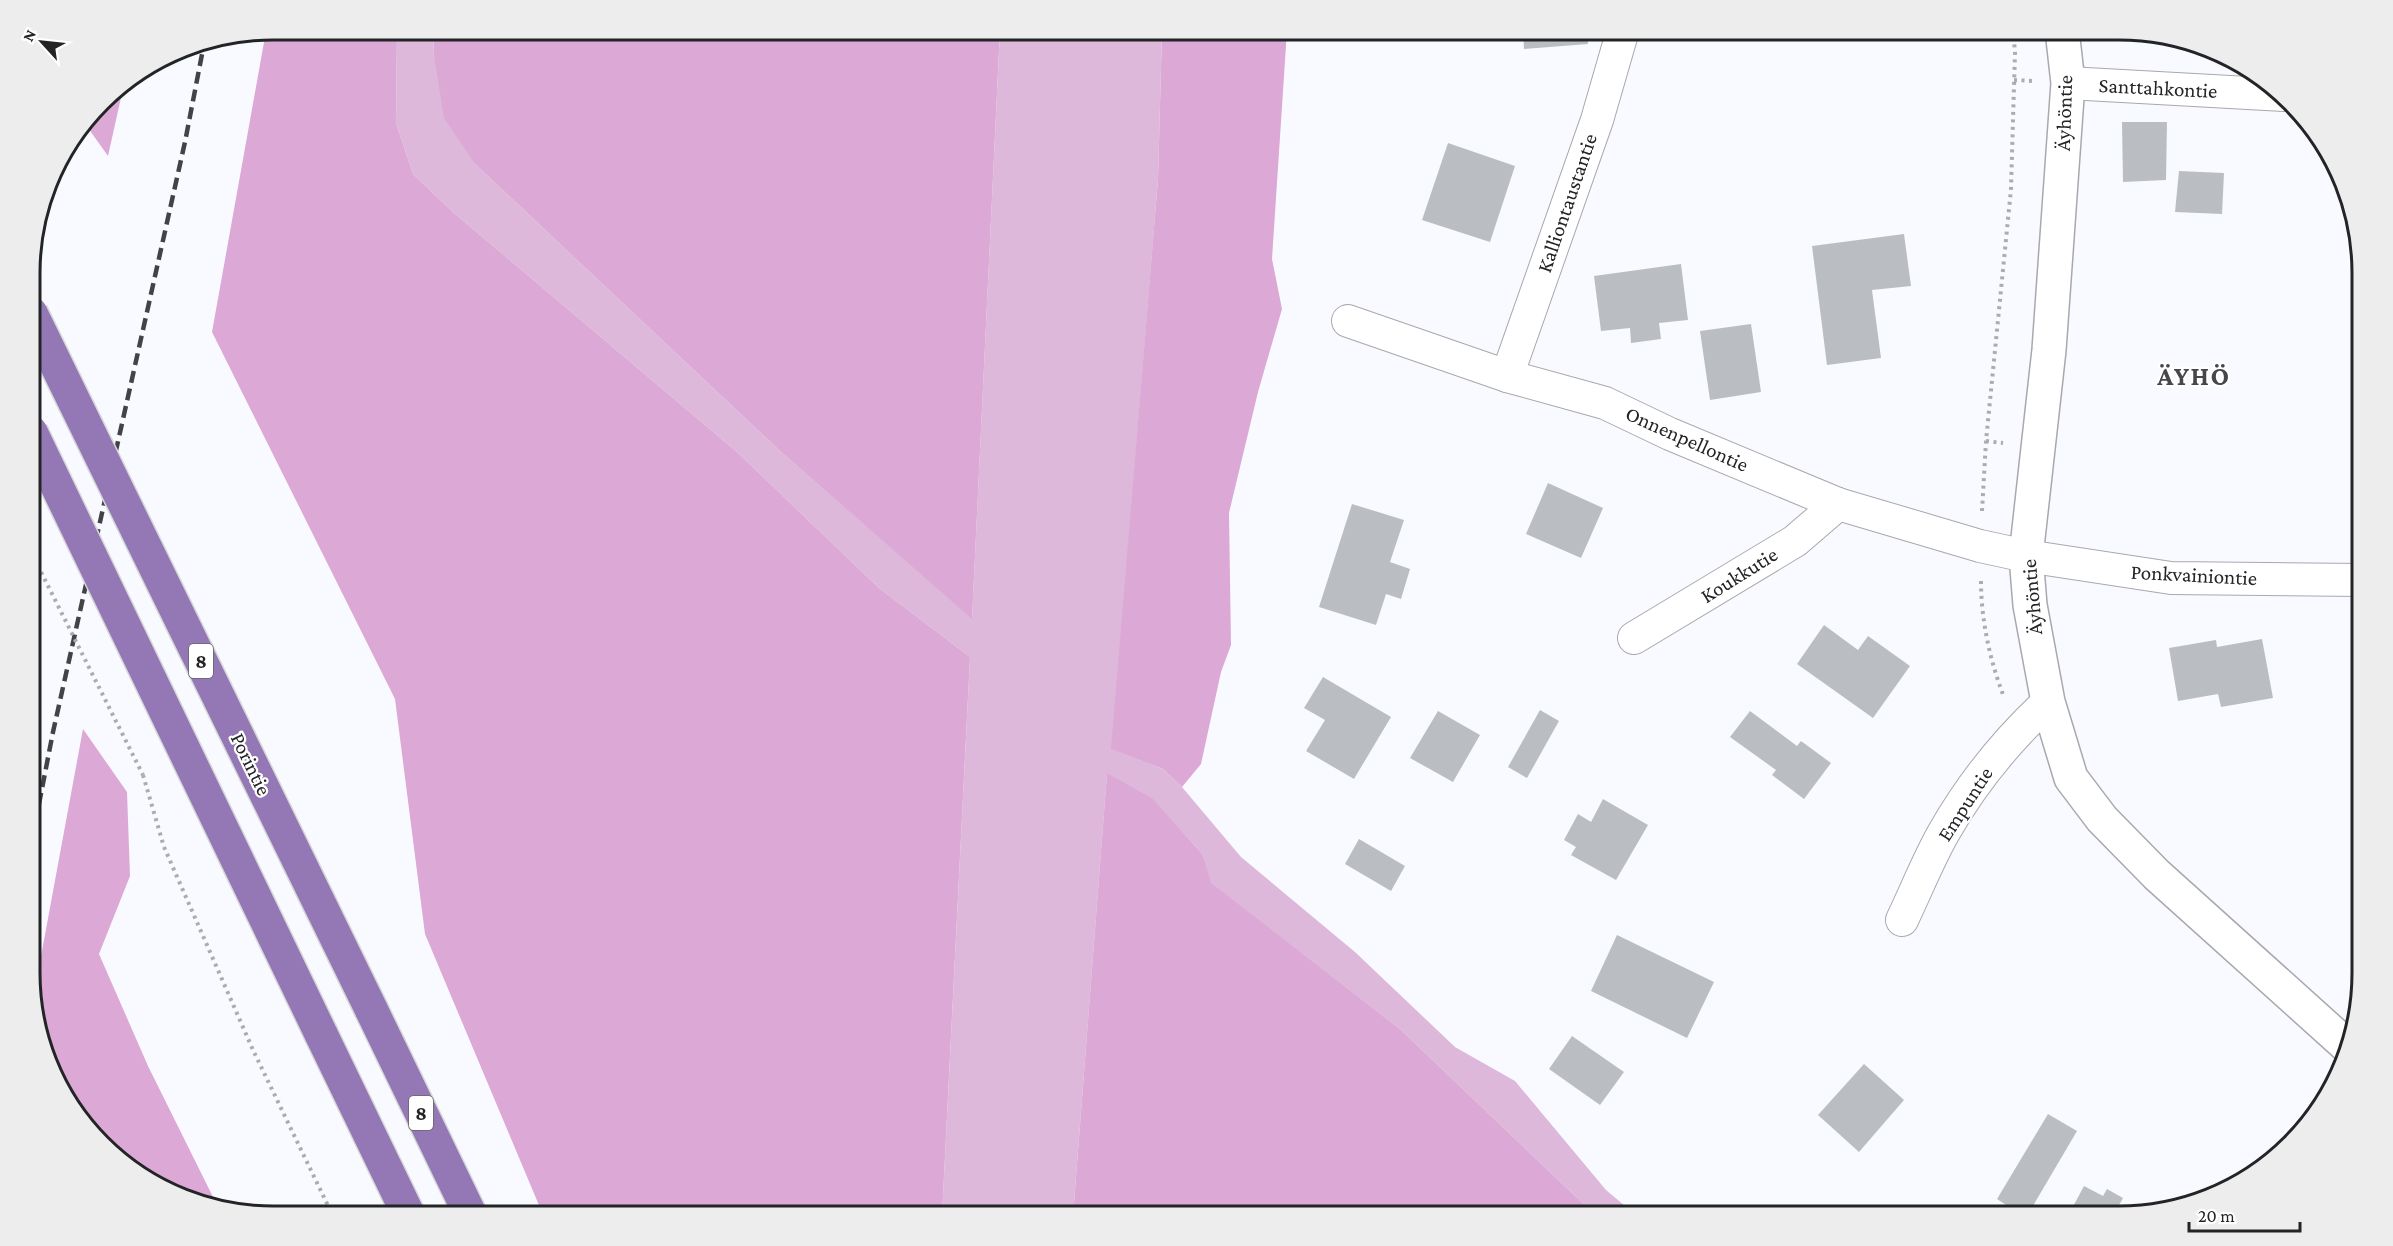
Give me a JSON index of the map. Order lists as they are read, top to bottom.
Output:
{
  "streets": {
    "highway": ["8", "Porintie"],
    "main road": ["Äyhöntie"],
    "street": [
      "Santtahkontie",
      "Kalliontaustantie",
      "Onnenpellontie",
      "Koukkutie",
      "Ponkvainiontie",
      "Empuntie"
    ]
  },
  "crossings": [
    ["Santtahkontie", "Äyhöntie"],
    ["Äyhöntie", "Onnenpellontie"],
    ["Äyhöntie", "Ponkvainiontie"],
    ["Äyhöntie", "Empuntie"],
    ["Kalliontaustantie", "Onnenpellontie"],
    ["Onnenpellontie", "Koukkutie"],
    ["Onnenpellontie", "Ponkvainiontie"]
  ],
  "districts": ["ÄYHÖ"],
  "scale_bar": "20 m",
  "north": "top left"
}
